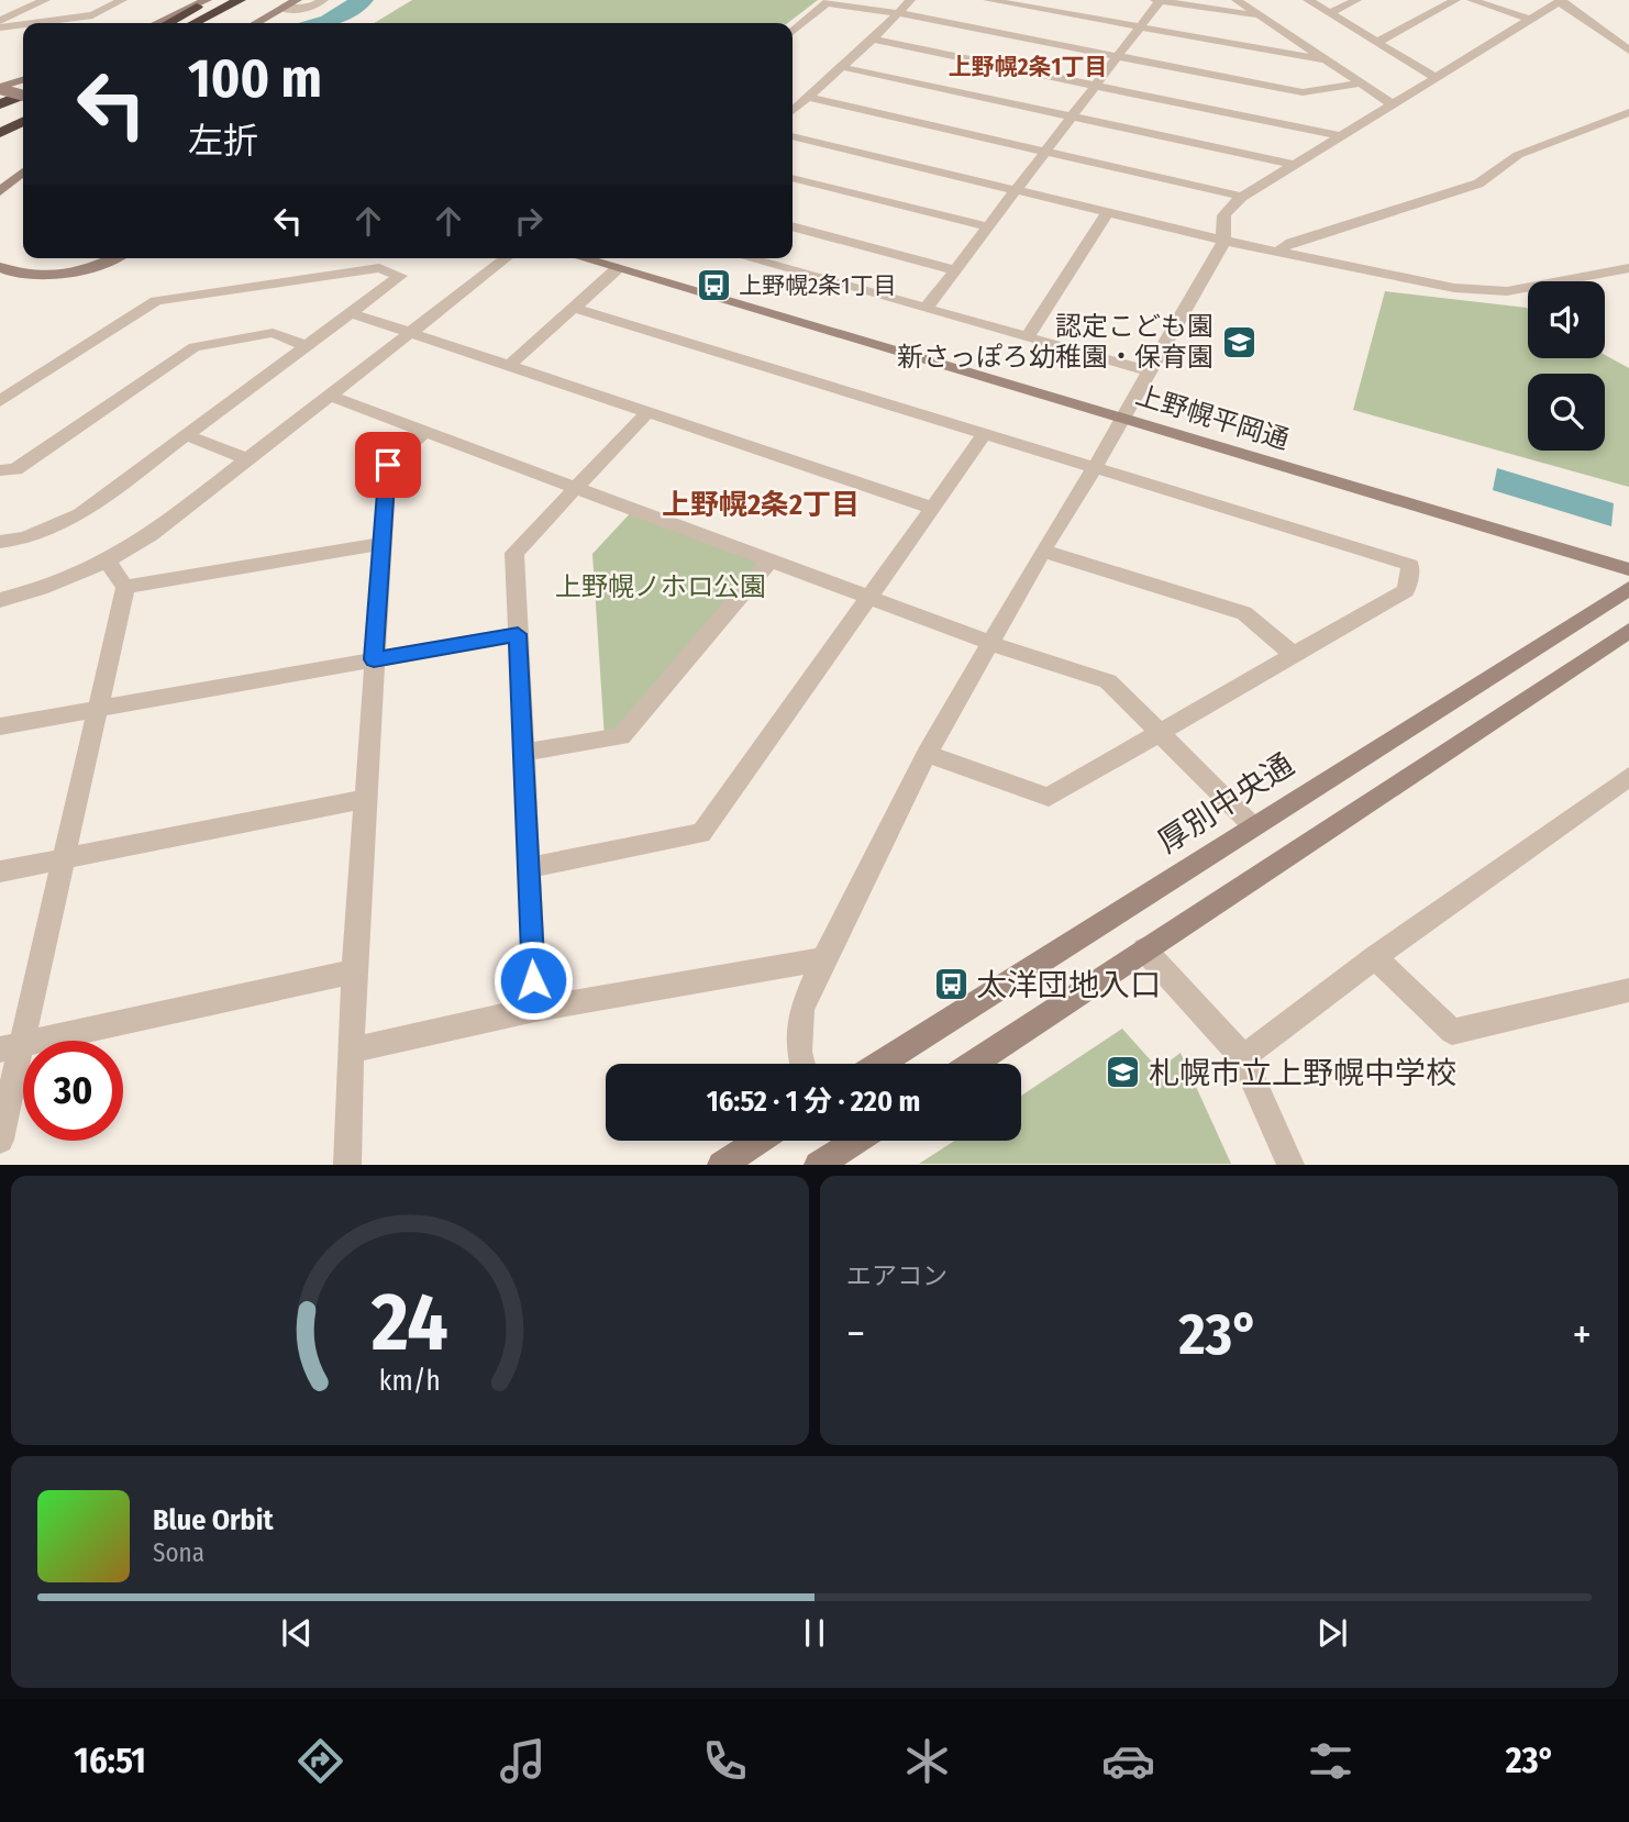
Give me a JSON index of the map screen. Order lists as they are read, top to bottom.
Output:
{
  "streets": {
    "street": ["上野幌平岡通", "厚別中央通"]
  },
  "districts": ["上野幌2条1丁目", "上野幌2条2丁目"],
  "parks": ["上野幌ノホロ公園"],
  "places": {
    "bus stop": ["上野幌2条1丁目", "太洋団地入口"],
    "school or university": ["認定こども園 新さっぽろ幼稚園・保育園", "札幌市立上野幌中学校"]
  },
  "page": {
    "turn": ["100 m", "左折"],
    "limit": "30",
    "trip": "16:52 · 1 分 · 220 m",
    "tile": "エアコン",
    "heat": ["−", "23°", "+"],
    "song": ["Blue Orbit", "Sona"],
    "tabs": ["16:51", "23°"],
    "gauge": ["24", "km/h"]
  }
}
